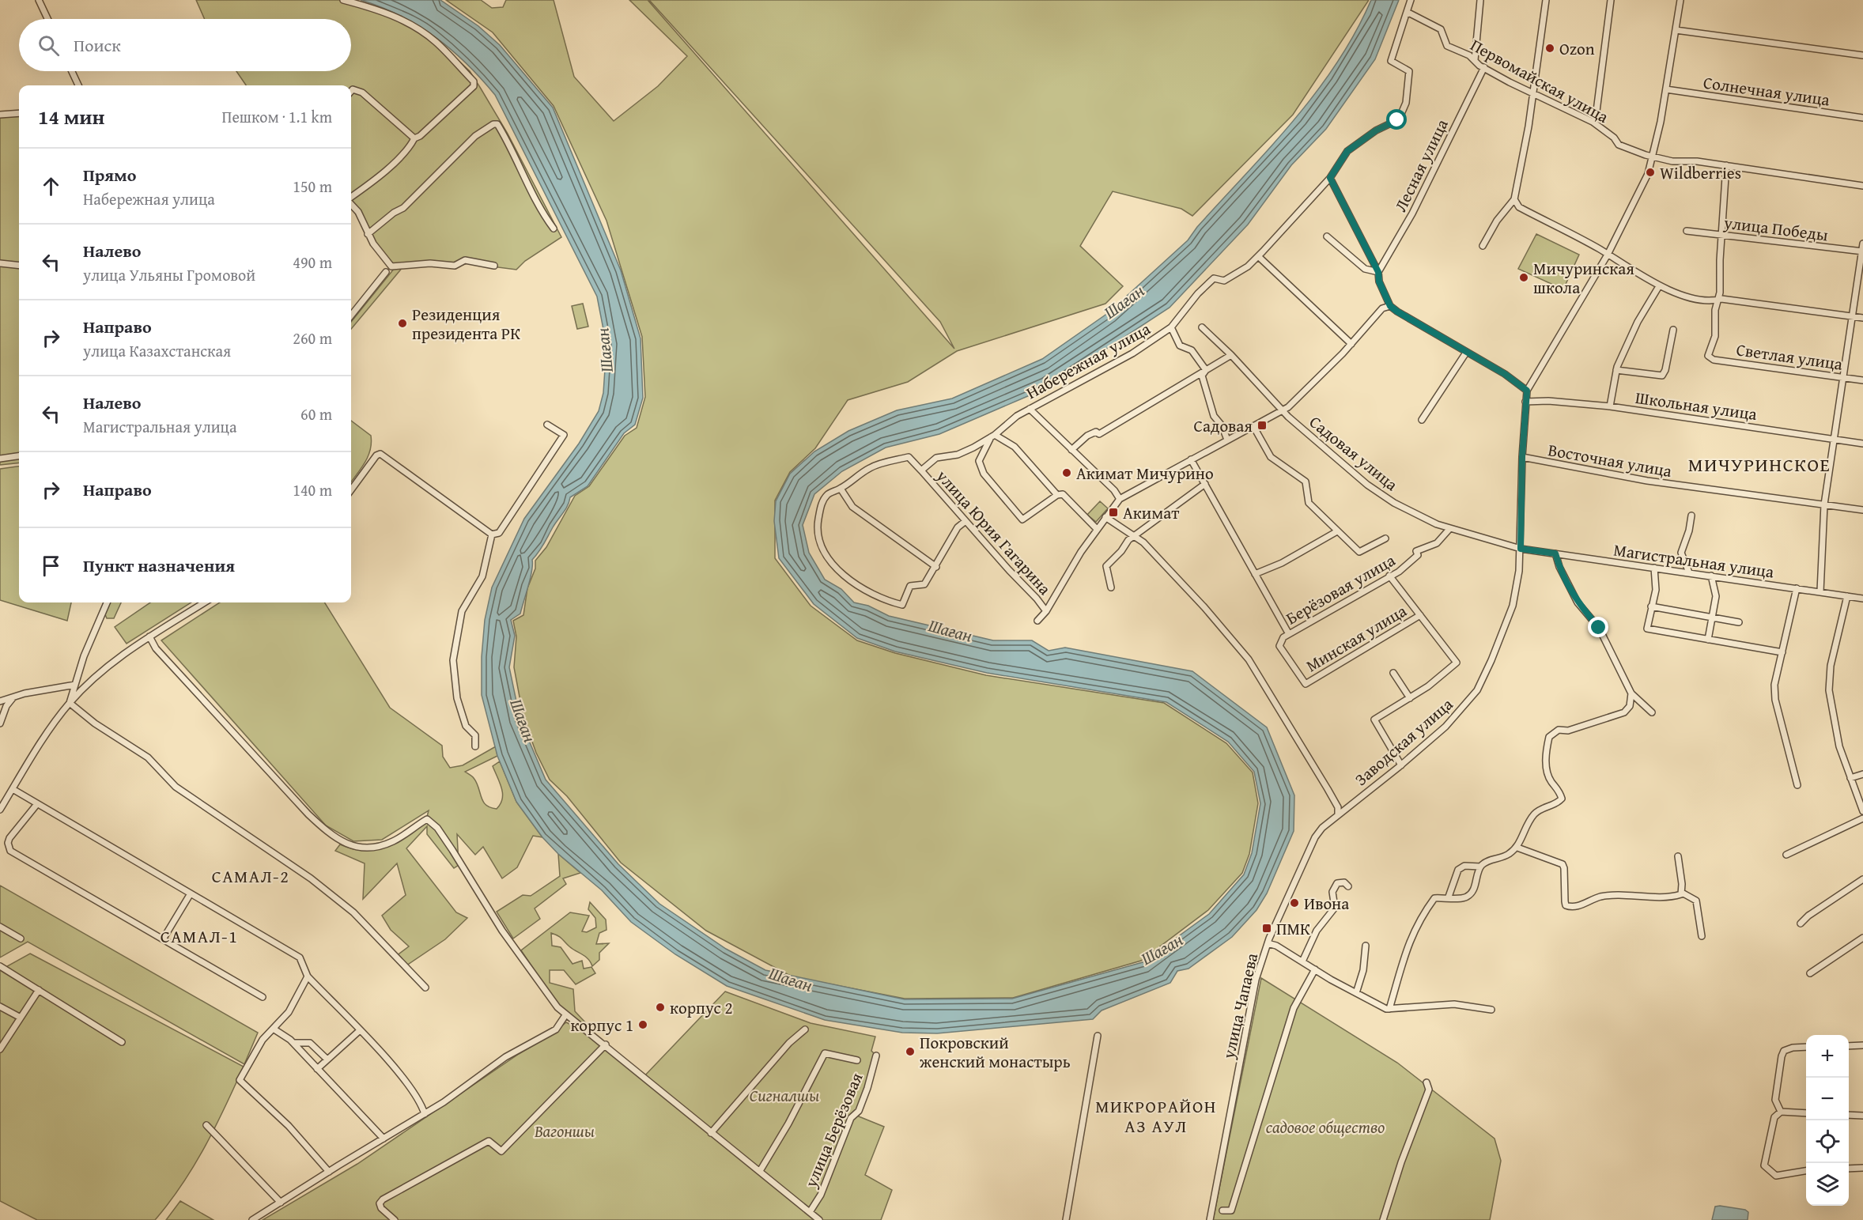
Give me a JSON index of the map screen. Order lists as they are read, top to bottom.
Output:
{
  "streets": {
    "street": [
      "Первомайская улица",
      "Солнечная улица",
      "Лесная улица",
      "улица Победы",
      "Светлая улица",
      "Набережная улица",
      "Школьная улица",
      "Садовая улица",
      "Восточная улица",
      "улица Юрия Гагарина",
      "Магистральная улица",
      "Берёзовая улица",
      "Минская улица",
      "Заводская улица",
      "улица Чапаева",
      "улица Берёзовая"
    ]
  },
  "crossings": [
    ["Первомайская улица", "Лесная улица"],
    ["Первомайская улица", "Набережная улица"],
    ["Набережная улица", "улица Юрия Гагарина"],
    ["Школьная улица", "Заводская улица"],
    ["Садовая улица", "Магистральная улица"],
    ["Садовая улица", "Берёзовая улица"],
    ["Садовая улица", "Заводская улица"],
    ["Восточная улица", "Заводская улица"],
    ["Магистральная улица", "Заводская улица"],
    ["Берёзовая улица", "Минская улица"],
    ["Заводская улица", "улица Чапаева"]
  ],
  "districts": [
    "МИЧУРИНСКОЕ",
    "САМАЛ-2",
    "САМАЛ-1",
    "МИКРОРАЙОН АЗ АУЛ"
  ],
  "water": ["Шаған"],
  "parks": ["Сигналшы", "садовое общество", "Вагоншы"],
  "places": {
    "other": [
      "Ozon",
      "Wildberries",
      "Мичуринская школа",
      "Резиденция президента РК",
      "Акимат Мичурино",
      "Ивона",
      "корпус 2",
      "корпус 1",
      "Покровский женский монастырь"
    ],
    "transit": ["Садовая", "Акимат", "ПМК"]
  },
  "page": {
    "search": "Поиск",
    "heading": ["14 мин", "Пешком · 1.1 km"],
    "list": [
      ["Прямо", "Набережная улица", "150 m"],
      ["Налево", "улица Ульяны Громовой", "490 m"],
      ["Направо", "улица Казахстанская", "260 m"],
      ["Налево", "Магистральная улица", "60 m"],
      ["Направо", "140 m"],
      "Пункт назначения"
    ],
    "map_buttons": ["+", "−"]
  }
}
